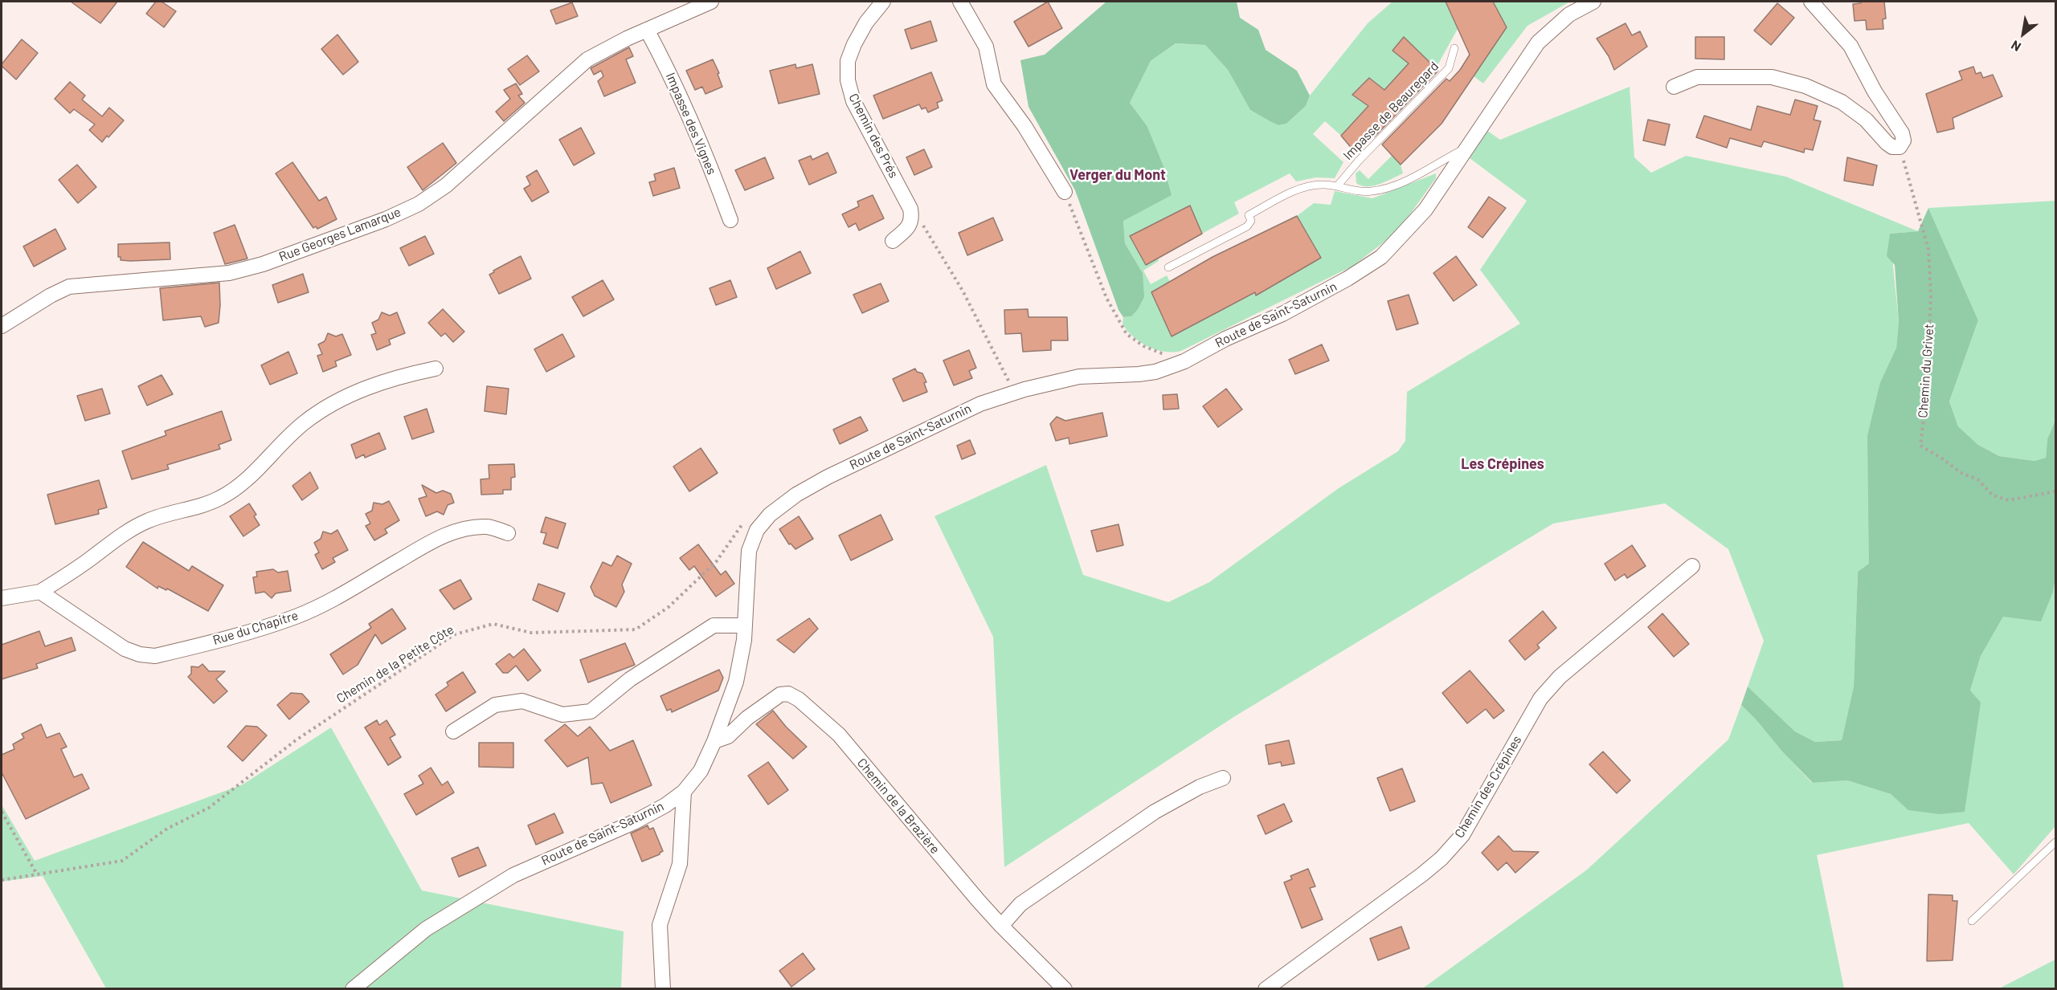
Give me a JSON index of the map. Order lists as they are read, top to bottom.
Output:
{
  "streets": {
    "street": [
      "Impasse des Vignes",
      "Chemin des Prés",
      "Rue Georges Lamarque",
      "Route de Saint-Saturnin",
      "Rue du Chapitre",
      "Chemin des Crépines",
      "Chemin de la Brazière"
    ],
    "lane": ["Impasse de Beauregard"],
    "path": ["Chemin du Grivet", "Chemin de la Petite Côte"]
  },
  "crossings": [
    ["Impasse des Vignes", "Rue Georges Lamarque"],
    ["Route de Saint-Saturnin", "Chemin de la Brazière"]
  ],
  "districts": ["Verger du Mont", "Les Crépines"],
  "north": "bottom left"
}
